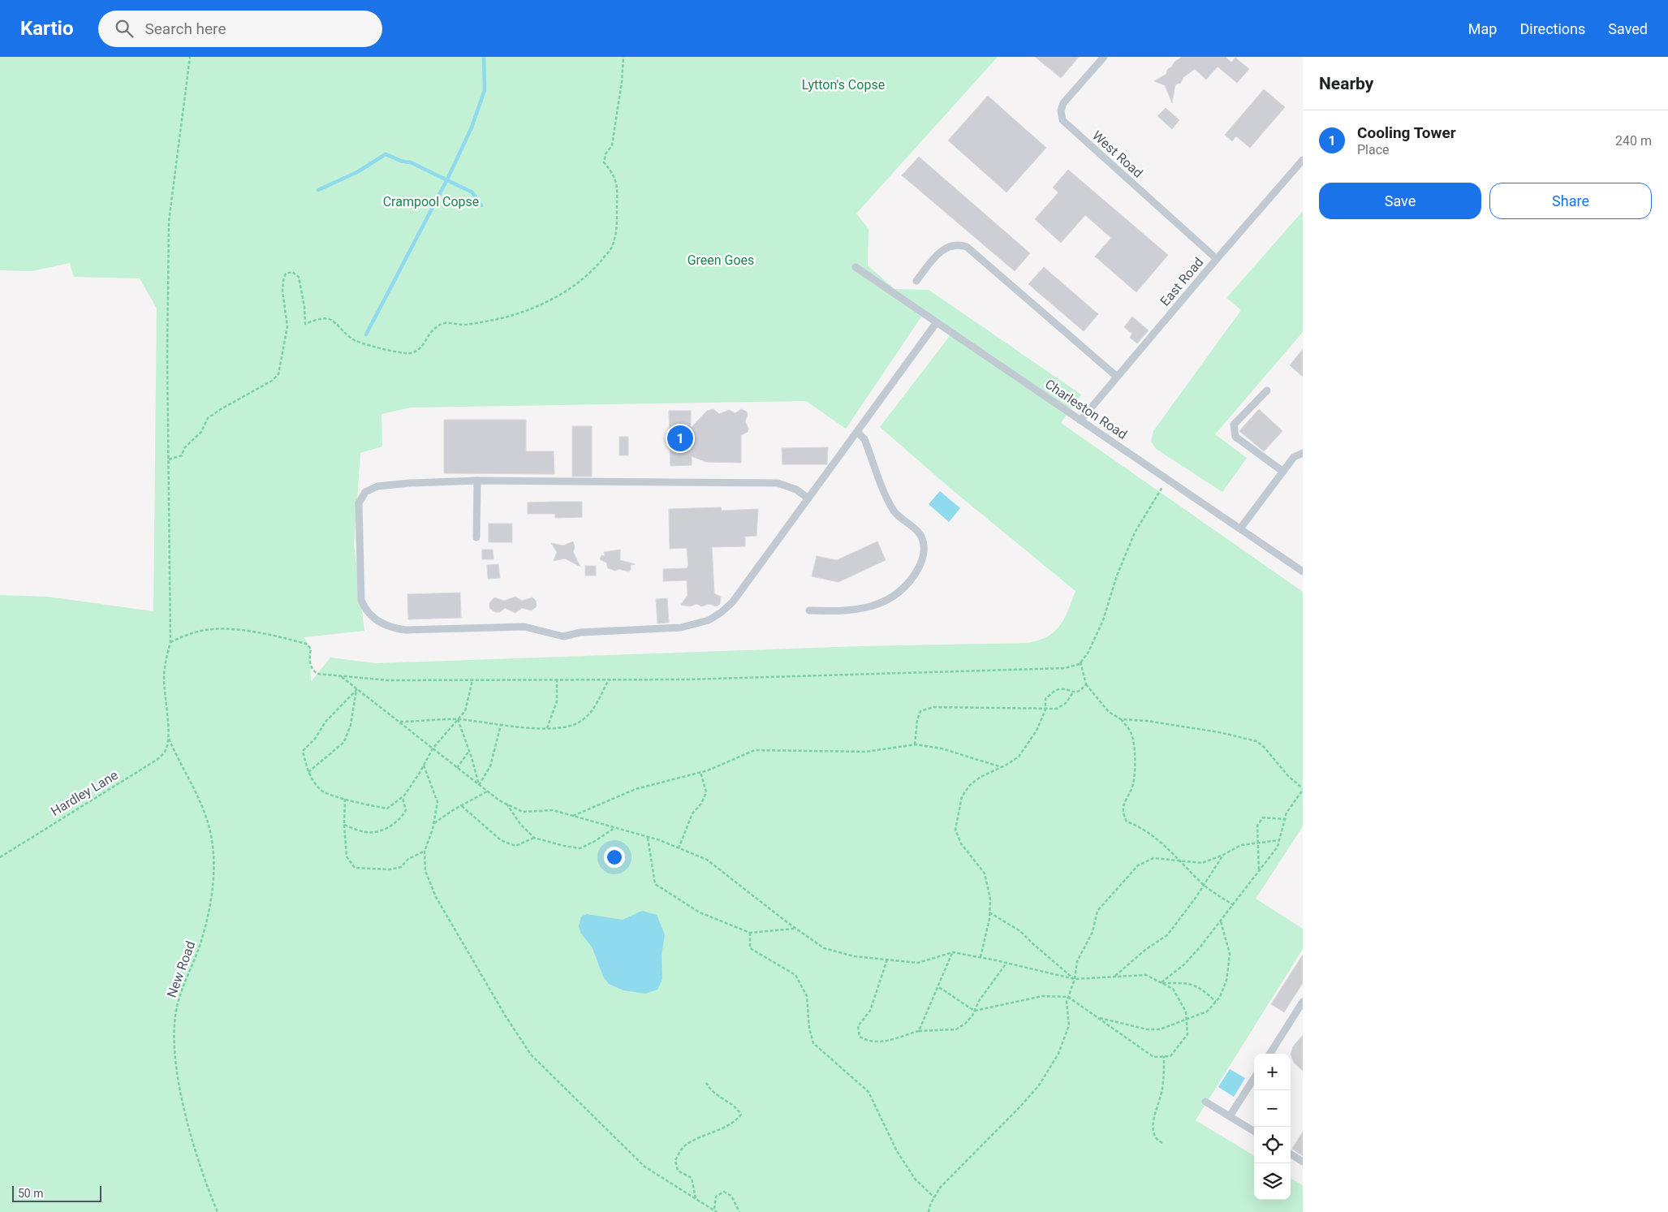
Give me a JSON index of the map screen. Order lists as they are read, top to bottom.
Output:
{
  "streets": {
    "lane": ["West Road", "East Road", "Charleston Road"],
    "path": ["Hardley Lane", "New Road"]
  },
  "crossings": [
    ["West Road", "East Road"],
    ["East Road", "Charleston Road"],
    ["Hardley Lane", "New Road"]
  ],
  "parks": ["Lytton's Copse", "Crampool Copse", "Green Goes"],
  "scale_bar": "50 m",
  "page": {
    "header": "Kartio",
    "search": "Search here",
    "nav": ["Map", "Directions", "Saved"],
    "heading": "Nearby",
    "list": [
      {
        "mark": "1",
        "name": "Cooling Tower",
        "note": "Place",
        "value": "240 m"
      }
    ],
    "buttons": ["Save", "Share"],
    "pins": "1",
    "map_buttons": ["+", "−"],
    "scale": "50 m"
  }
}
